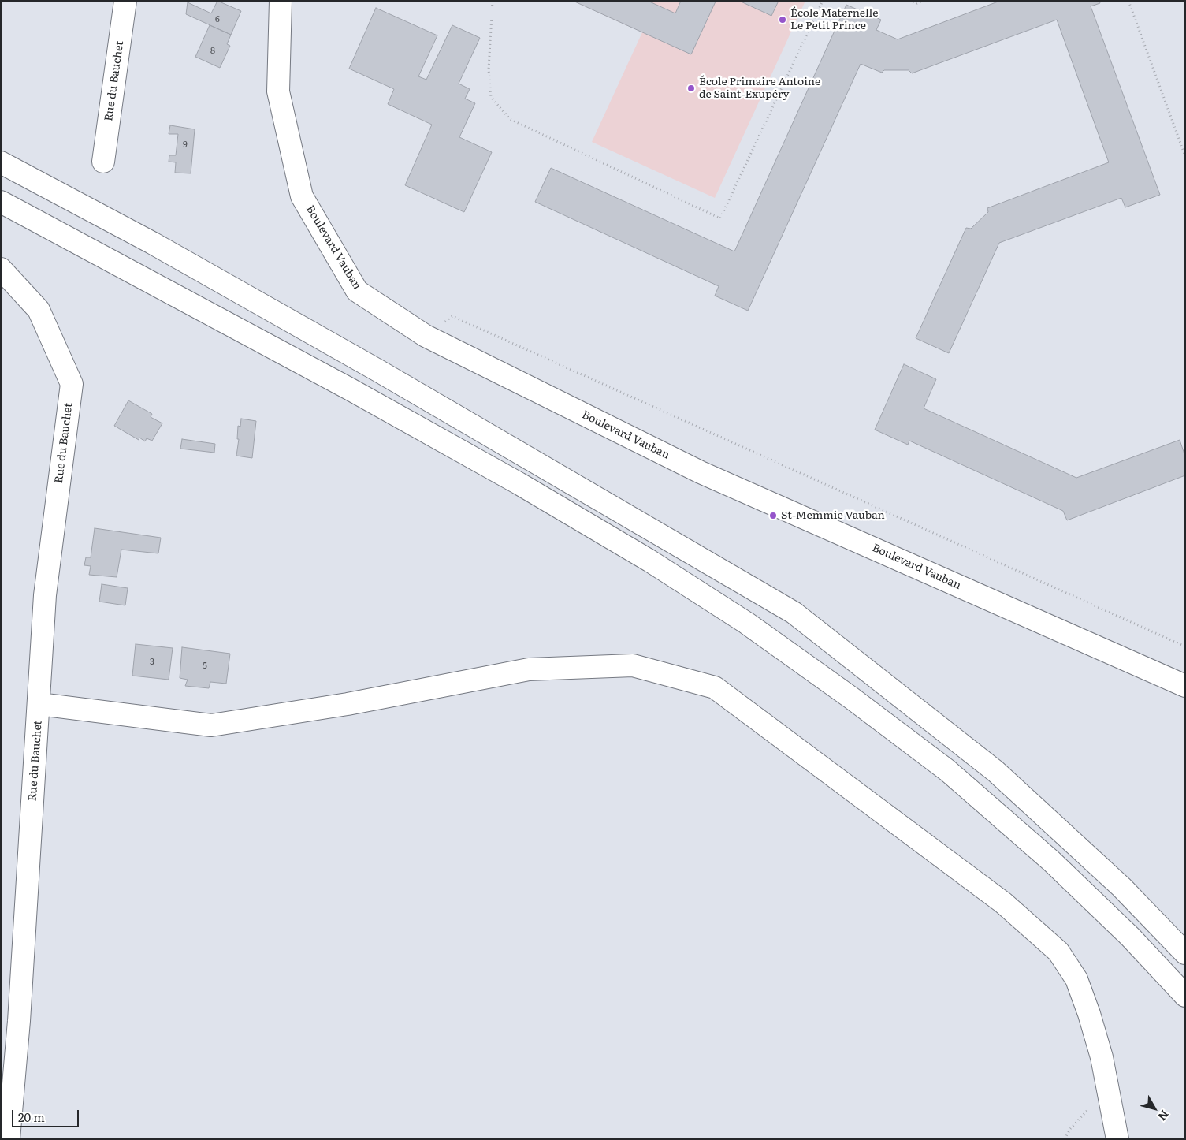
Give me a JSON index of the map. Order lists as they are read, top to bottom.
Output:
{
  "streets": {
    "street": ["Rue du Bauchet", "Boulevard Vauban"]
  },
  "places": ["École Maternelle Le Petit Prince", "École Primaire Antoine de Saint-Exupéry", "St-Memmie Vauban"],
  "house_numbers": [
    "6",
    "8",
    "9",
    "3",
    "5"
  ],
  "scale_bar": "20 m",
  "north": "bottom right"
}
